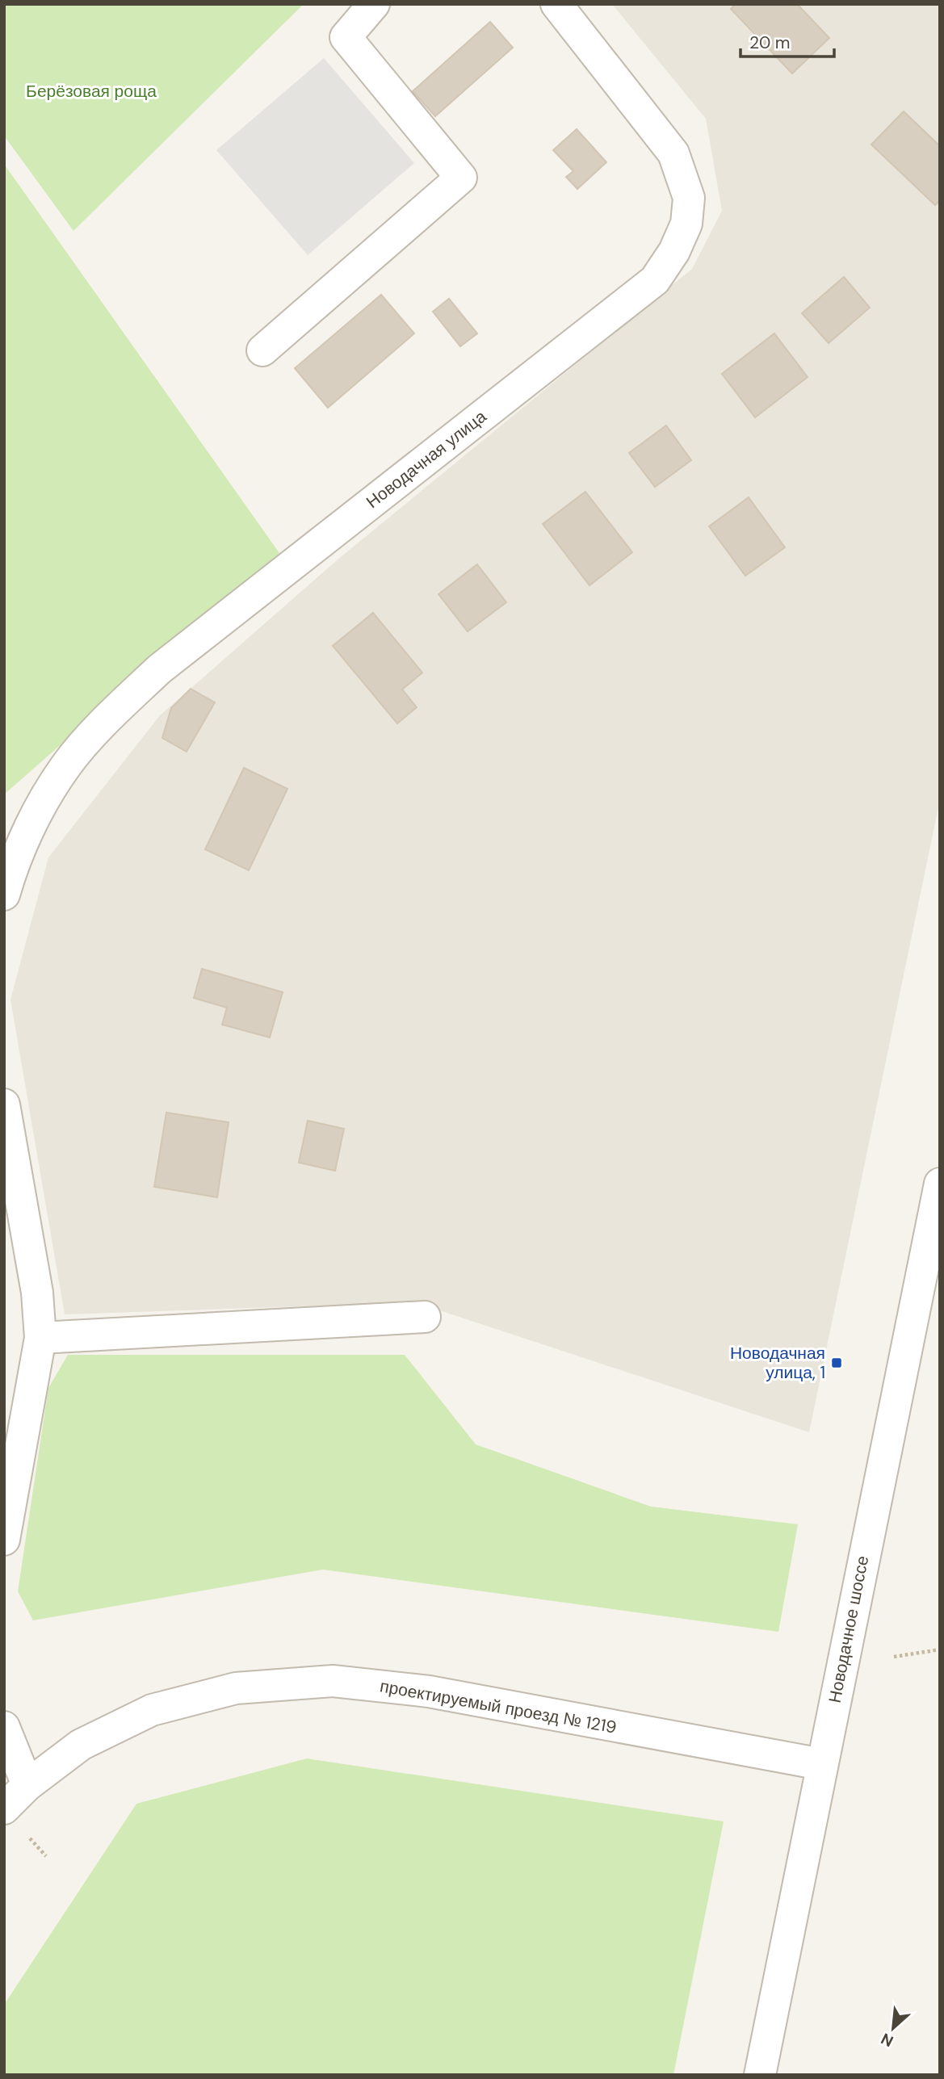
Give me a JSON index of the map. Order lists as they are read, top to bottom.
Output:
{
  "streets": {
    "street": ["Новодачная улица", "Новодачное шоссе", "проектируемый проезд № 1219"]
  },
  "crossings": [
    ["Новодачное шоссе", "проектируемый проезд № 1219"]
  ],
  "parks": ["Берёзовая роща"],
  "places": {
    "transit": ["Новодачная улица, 1"]
  },
  "scale_bar": "20 m",
  "north": "bottom left"
}
